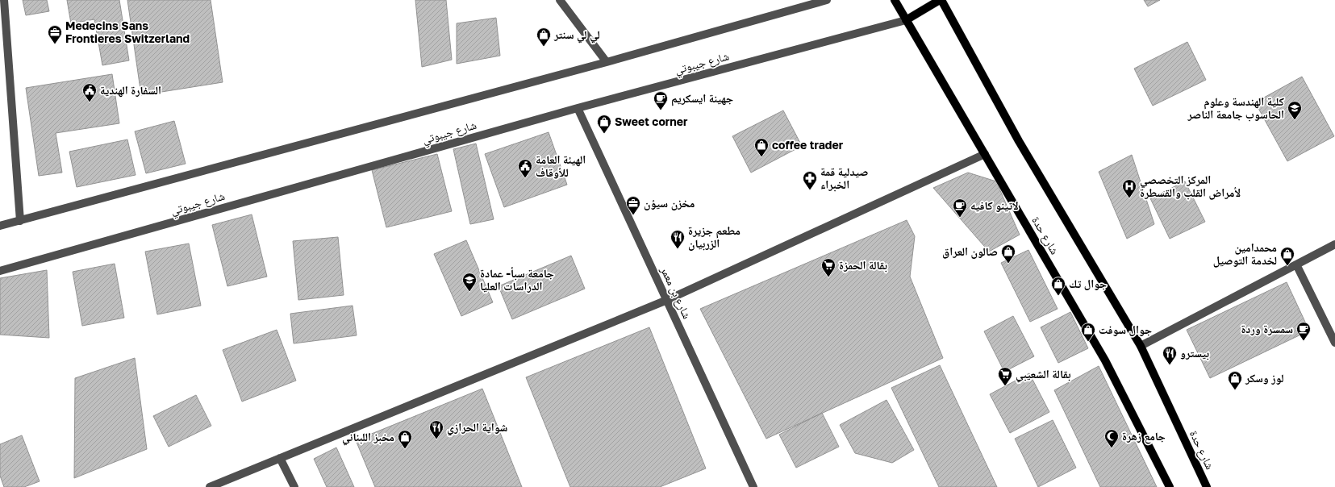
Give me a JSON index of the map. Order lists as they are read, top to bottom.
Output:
{
  "streets": {
    "main road": ["شارع حدة"],
    "street": ["شارع جيبوتي", "شارع بن معمر"]
  },
  "crossings": [
    ["شارع جيبوتي", "شارع حدة"],
    ["شارع جيبوتي", "شارع بن معمر"]
  ],
  "places": {
    "office": ["Medecins Sans Frontieres Switzerland", "مخزن سيؤن"],
    "shop": [
      "لي لي سنتر",
      "Sweet corner",
      "coffee trader",
      "صالون العراق",
      "محمدامين لخدمة التوصيل",
      "جوال تك",
      "جوال سوفت",
      "لوز وسكر",
      "مخبز اللبناني"
    ],
    "public building": ["السفارة الهندية", "الهيئة العامة للأوقاف"],
    "cafe": ["جهينة ايسكريم", "لاتينو كافيه", "سمسرة وردة"],
    "school or university": ["كلية الهندسة وعلوم الحاسوب جامعة الناصر", "جامعة سبأ- عمادة الدراسات العليا"],
    "pharmacy": ["صيدلية قمة الخبراء"],
    "hospital": ["المركز التخصصي لأمراض القلب والقسطرة"],
    "restaurant": ["مطعم جزيرة الزربيان", "بيسترو", "شواية الحرازي"],
    "supermarket": ["بقالة الحمزة", "بقالة الشعيبي"],
    "mosque": ["جامع زهرة"]
  }
}
